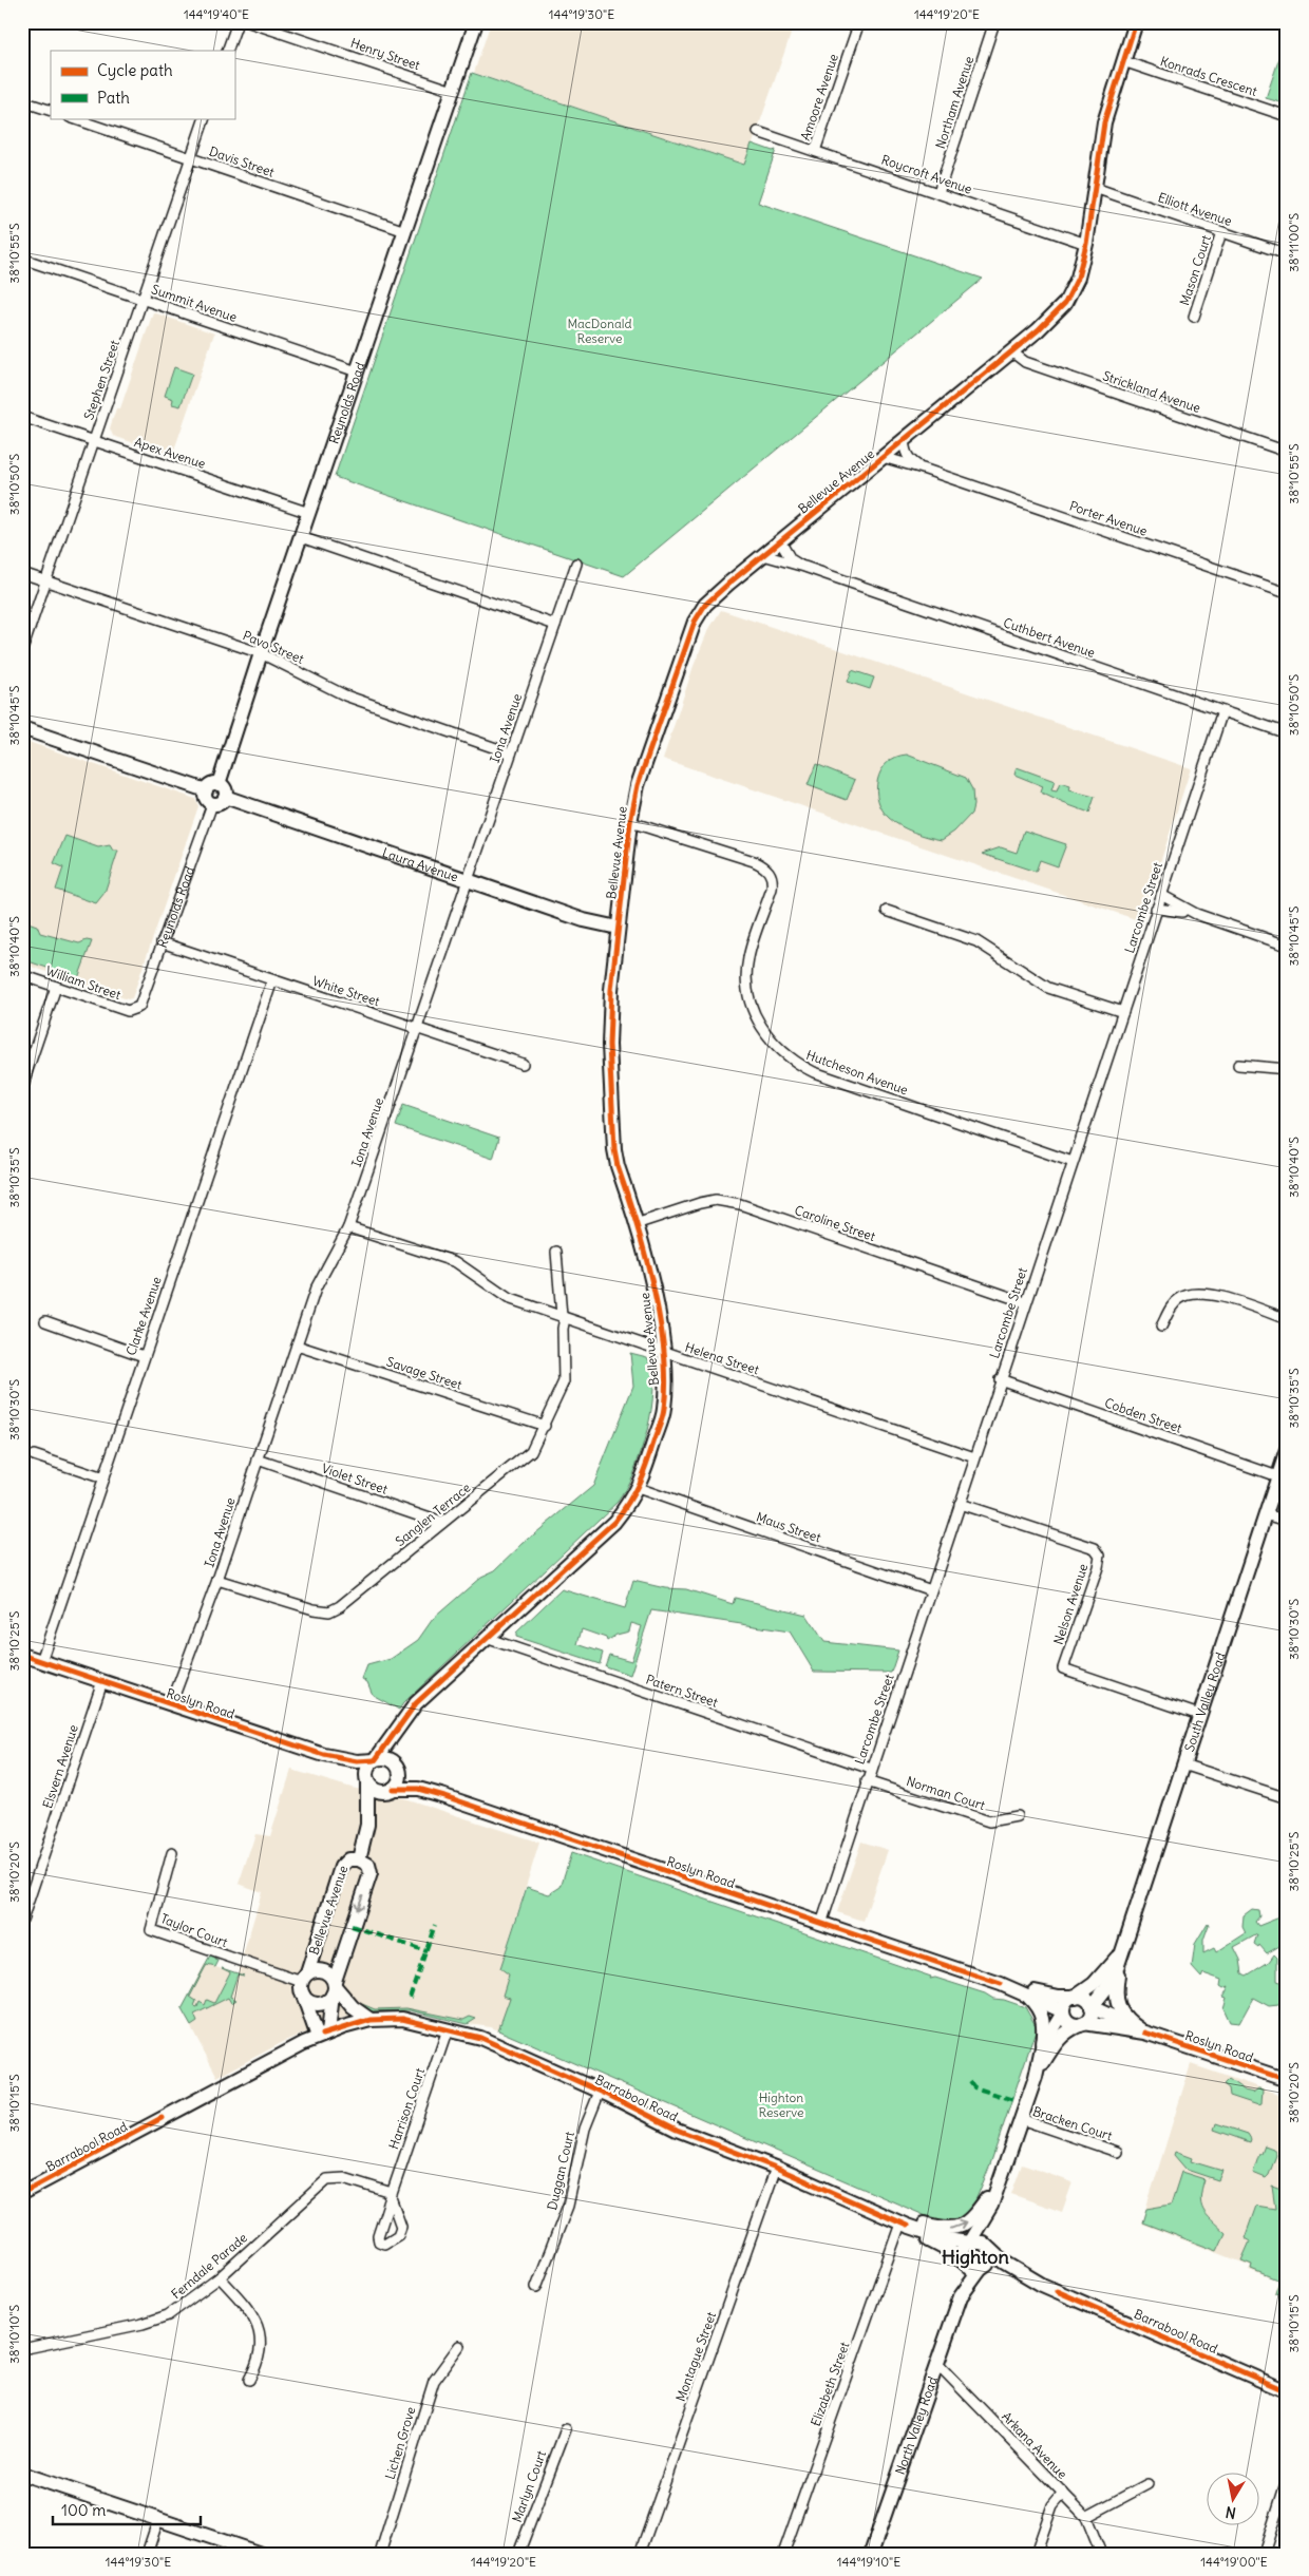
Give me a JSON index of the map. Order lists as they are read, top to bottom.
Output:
{
  "streets": {
    "street": [
      "Henry Street",
      "Konrads Crescent",
      "Amoore Avenue",
      "Northam Avenue",
      "Davis Street",
      "Roycroft Avenue",
      "Elliott Avenue",
      "Mason Court",
      "Summit Avenue",
      "Stephen Street",
      "Strickland Avenue",
      "Reynolds Road",
      "Apex Avenue",
      "Bellevue Avenue",
      "Porter Avenue",
      "Cuthbert Avenue",
      "Pavo Street",
      "Iona Avenue",
      "Laura Avenue",
      "Larcombe Street",
      "William Street",
      "White Street",
      "Hutcheson Avenue",
      "Caroline Street",
      "Clarke Avenue",
      "Helena Street",
      "Savage Street",
      "Cobden Street",
      "Violet Street",
      "Sanglen Terrace",
      "Maus Street",
      "Nelson Avenue",
      "Patern Street",
      "South Valley Road",
      "Roslyn Road",
      "Elsvern Avenue",
      "Norman Court",
      "Taylor Court",
      "Barrabool Road",
      "Harrison Court",
      "Bracken Court",
      "Duggan Court",
      "Ferndale Parade",
      "Montague Street",
      "Elizabeth Street",
      "North Valley Road",
      "Lichen Grove",
      "Arkana Avenue",
      "Marlyn Court"
    ]
  },
  "crossings": [
    ["Henry Street", "Reynolds Road"],
    ["Konrads Crescent", "Bellevue Avenue"],
    ["Amoore Avenue", "Roycroft Avenue"],
    ["Northam Avenue", "Roycroft Avenue"],
    ["Davis Street", "Stephen Street"],
    ["Davis Street", "Reynolds Road"],
    ["Roycroft Avenue", "Bellevue Avenue"],
    ["Elliott Avenue", "Mason Court"],
    ["Elliott Avenue", "Bellevue Avenue"],
    ["Summit Avenue", "Stephen Street"],
    ["Summit Avenue", "Reynolds Road"],
    ["Stephen Street", "Apex Avenue"],
    ["Stephen Street", "Pavo Street"],
    ["Strickland Avenue", "Bellevue Avenue"],
    ["Reynolds Road", "Apex Avenue"],
    ["Reynolds Road", "Pavo Street"],
    ["Reynolds Road", "Laura Avenue"],
    ["Reynolds Road", "William Street"],
    ["Reynolds Road", "White Street"],
    ["Bellevue Avenue", "Porter Avenue"],
    ["Bellevue Avenue", "Cuthbert Avenue"],
    ["Bellevue Avenue", "Laura Avenue"],
    ["Bellevue Avenue", "Hutcheson Avenue"],
    ["Bellevue Avenue", "Caroline Street"],
    ["Bellevue Avenue", "Helena Street"],
    ["Bellevue Avenue", "Maus Street"],
    ["Bellevue Avenue", "Patern Street"],
    ["Bellevue Avenue", "Roslyn Road"],
    ["Bellevue Avenue", "Taylor Court"],
    ["Bellevue Avenue", "Barrabool Road"],
    ["Cuthbert Avenue", "Larcombe Street"],
    ["Pavo Street", "Iona Avenue"],
    ["Iona Avenue", "Laura Avenue"],
    ["Iona Avenue", "White Street"],
    ["Iona Avenue", "Helena Street"],
    ["Iona Avenue", "Savage Street"],
    ["Iona Avenue", "Violet Street"],
    ["Iona Avenue", "Sanglen Terrace"],
    ["Iona Avenue", "Roslyn Road"],
    ["Larcombe Street", "Hutcheson Avenue"],
    ["Larcombe Street", "Caroline Street"],
    ["Larcombe Street", "Helena Street"],
    ["Larcombe Street", "Cobden Street"],
    ["Larcombe Street", "Maus Street"],
    ["Larcombe Street", "Nelson Avenue"],
    ["Larcombe Street", "Patern Street"],
    ["Larcombe Street", "Roslyn Road"],
    ["Larcombe Street", "Norman Court"],
    ["White Street", "Clarke Avenue"],
    ["Clarke Avenue", "Roslyn Road"],
    ["Helena Street", "Sanglen Terrace"],
    ["Savage Street", "Sanglen Terrace"],
    ["Cobden Street", "South Valley Road"],
    ["Violet Street", "Sanglen Terrace"],
    ["Nelson Avenue", "South Valley Road"],
    ["South Valley Road", "Roslyn Road"],
    ["Roslyn Road", "Elsvern Avenue"],
    ["Barrabool Road", "Harrison Court"],
    ["Barrabool Road", "Duggan Court"],
    ["Barrabool Road", "Montague Street"],
    ["Barrabool Road", "Elizabeth Street"],
    ["Barrabool Road", "North Valley Road"],
    ["Harrison Court", "Ferndale Parade"],
    ["North Valley Road", "Arkana Avenue"]
  ],
  "districts": ["Highton"],
  "parks": ["MacDonald Reserve", "Highton Reserve"],
  "legend": ["Cycle path", "Path"],
  "scale_bar": "100 m",
  "north": "bottom",
  "coordinates": [
    "144°19'40\"E",
    "144°19'30\"E",
    "144°19'20\"E",
    "38°11'00\"S",
    "38°10'55\"S",
    "38°10'50\"S",
    "38°10'45\"S",
    "38°10'40\"S",
    "38°10'35\"S",
    "38°10'30\"S",
    "38°10'25\"S",
    "38°10'20\"S",
    "38°10'15\"S",
    "38°10'10\"S",
    "144°19'10\"E",
    "144°19'00\"E"
  ]
}
